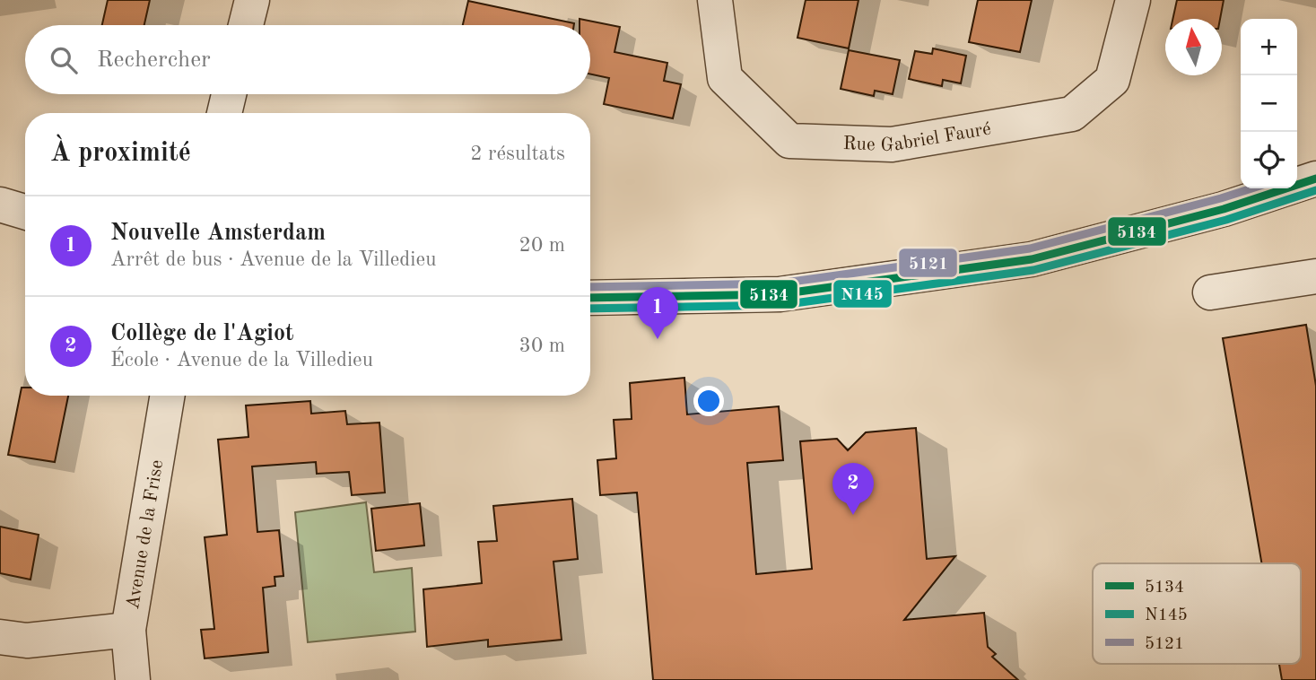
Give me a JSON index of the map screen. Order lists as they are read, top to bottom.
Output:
{
  "streets": {
    "street": ["Rue Gabriel Fauré", "Avenue de la Frise"]
  },
  "lines": ["transit line 5134", "transit line 5121", "transit line N145"],
  "legend": ["5134", "N145", "5121"],
  "north": "top",
  "page": {
    "map_buttons": ["+", "−"],
    "search": "Rechercher",
    "heading": ["À proximité", "2 résultats"],
    "list": [
      {
        "mark": "1",
        "name": "Nouvelle Amsterdam",
        "note": "Arrêt de bus · Avenue de la Villedieu",
        "value": "20 m"
      },
      {
        "mark": "2",
        "name": "Collège de l'Agiot",
        "note": "École · Avenue de la Villedieu",
        "value": "30 m"
      }
    ],
    "pins": ["1", "2"]
  }
}
